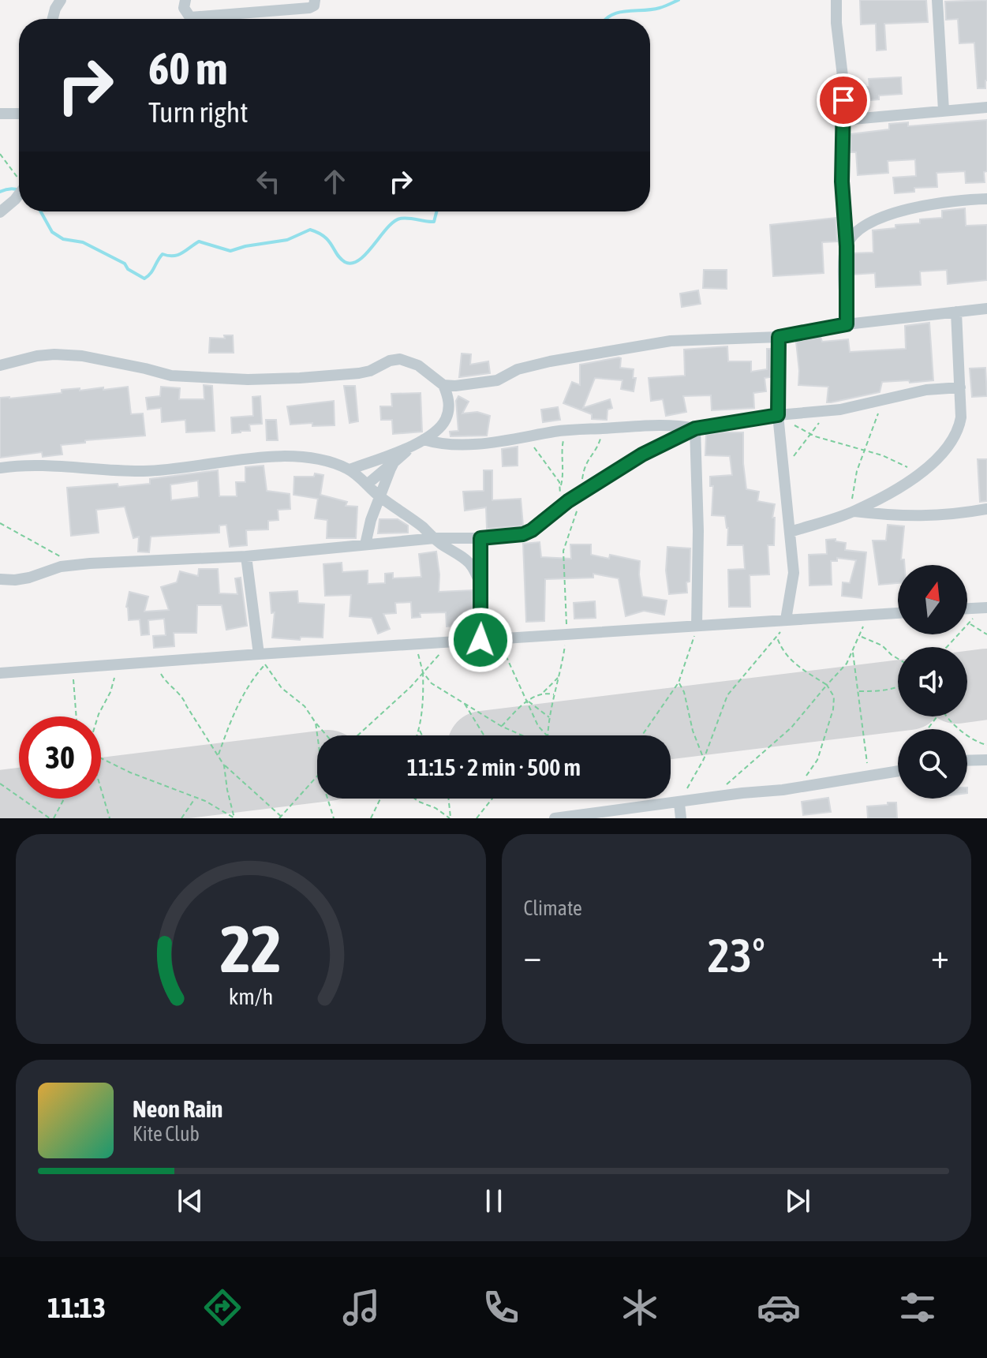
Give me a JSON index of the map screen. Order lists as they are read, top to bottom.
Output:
{
  "north": "top",
  "page": {
    "turn": ["60 m", "Turn right"],
    "limit": "30",
    "trip": "11:15 · 2 min · 500 m",
    "tile": "Climate",
    "heat": ["−", "23°", "+"],
    "song": ["Neon Rain", "Kite Club"],
    "tabs": "11:13",
    "gauge": ["22", "km/h"]
  }
}
